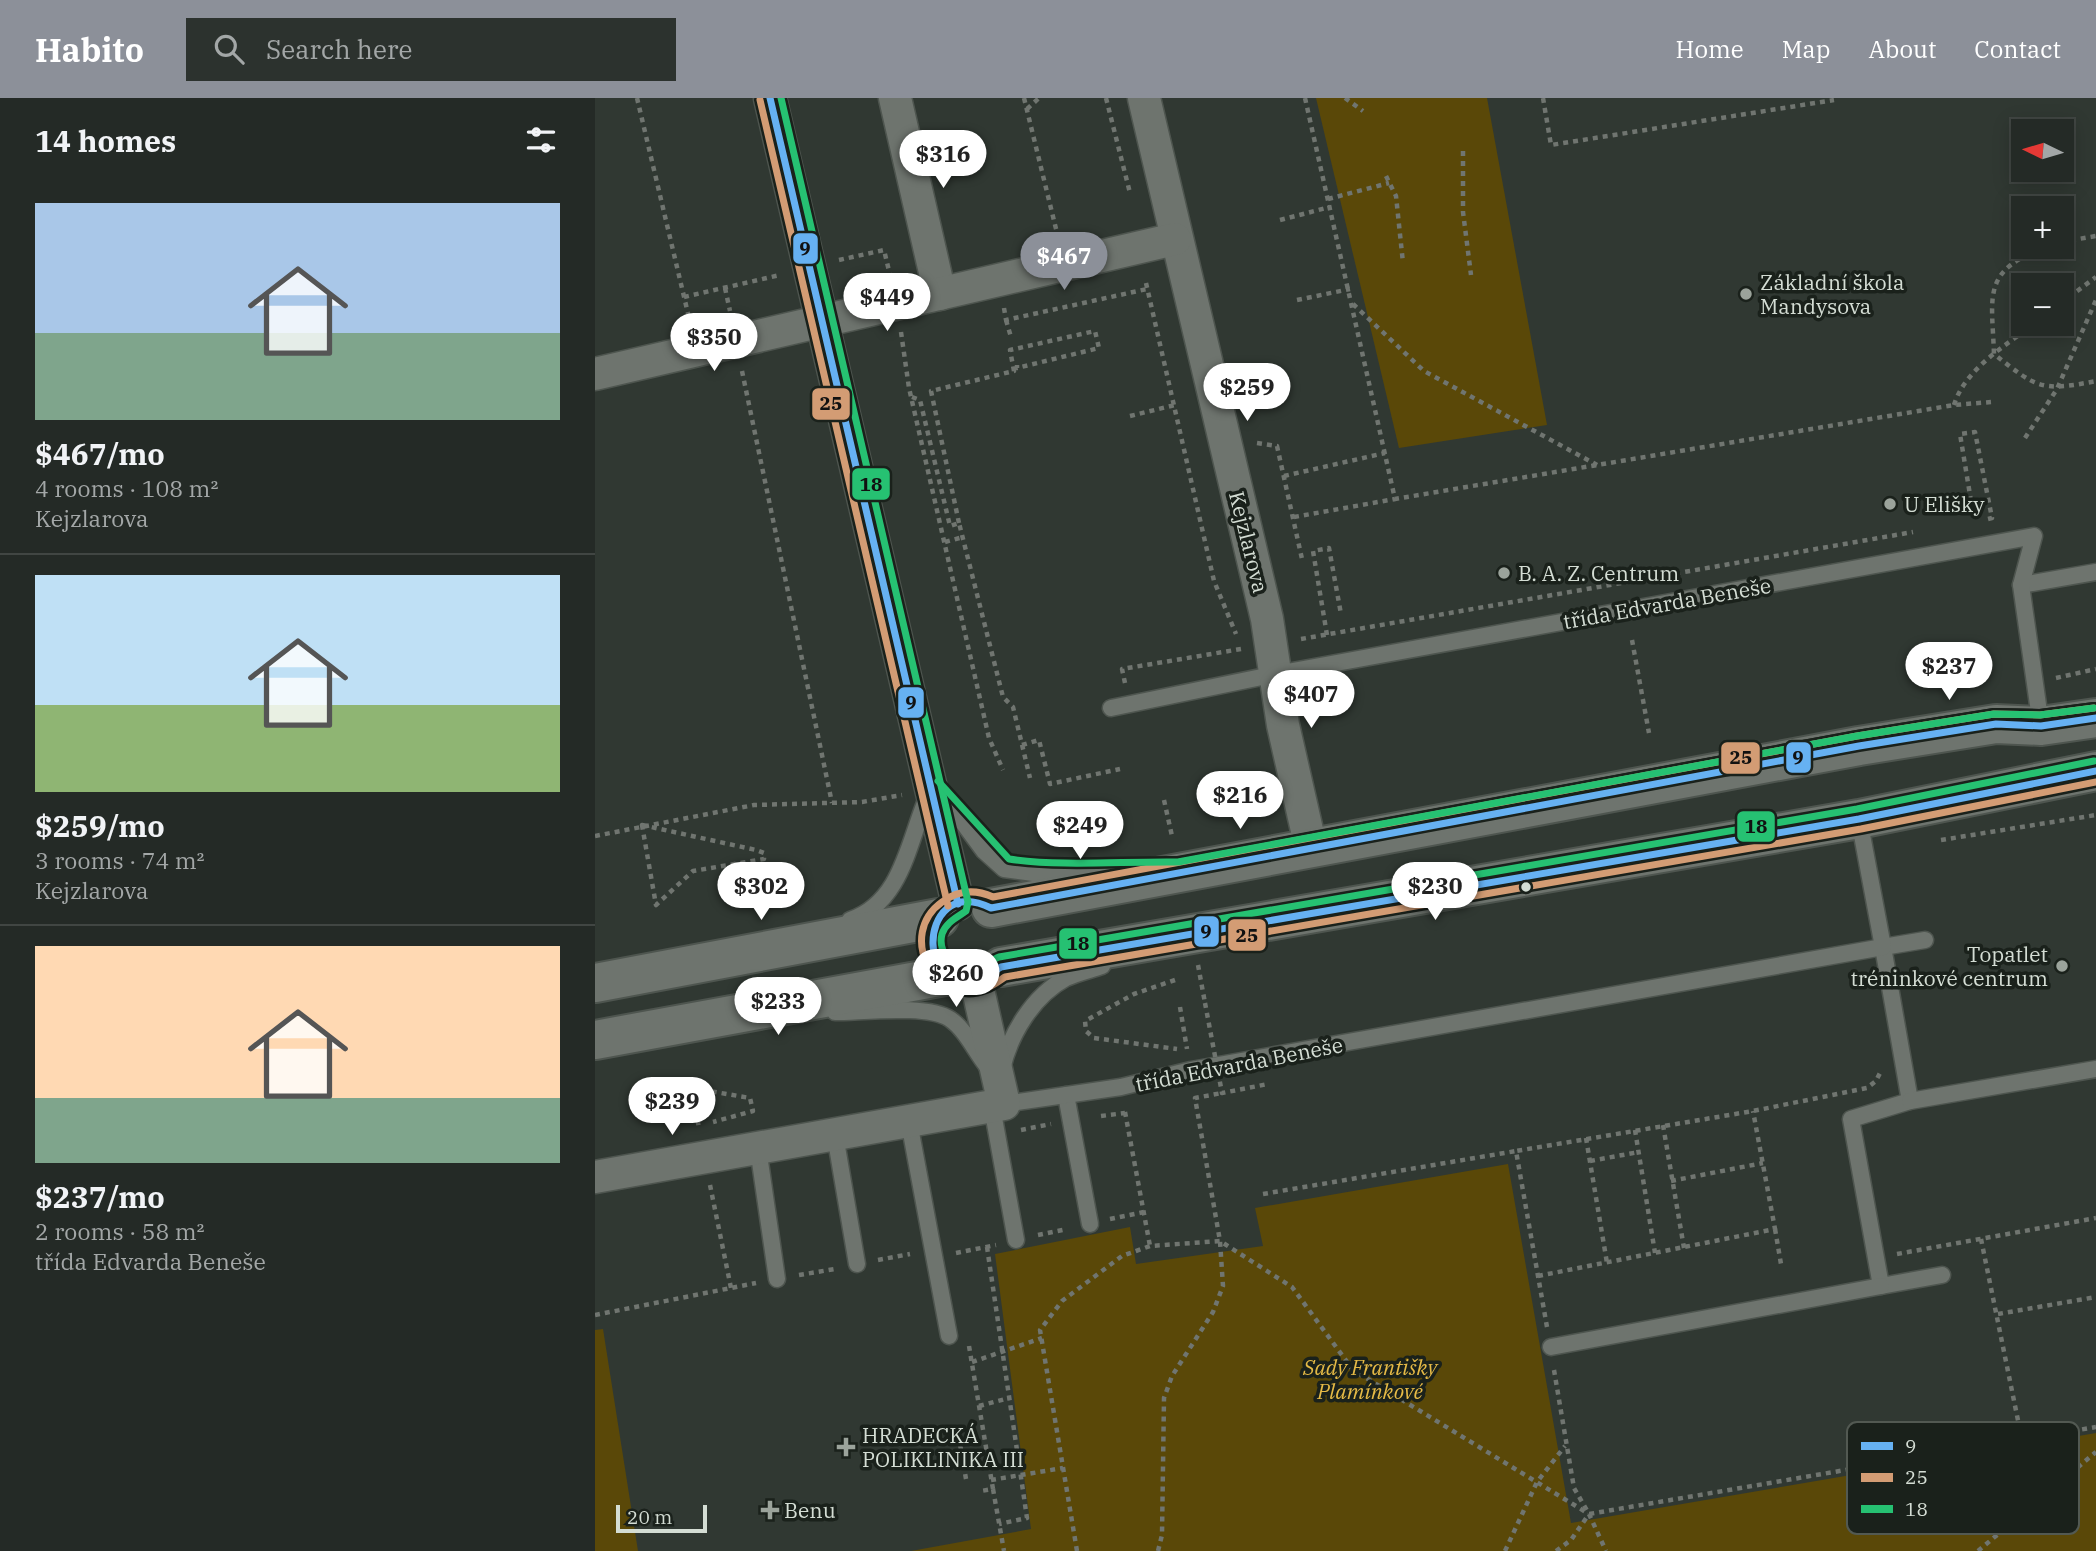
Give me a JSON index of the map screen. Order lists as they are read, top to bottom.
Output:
{
  "streets": {
    "street": ["Kejzlarova", "třída Edvarda Beneše"]
  },
  "crossings": [
    ["Kejzlarova", "třída Edvarda Beneše"]
  ],
  "parks": ["Sady Františky Plamínkové"],
  "places": {
    "other": [
      "Základní škola Mandysova",
      "U Elišky",
      "B. A. Z. Centrum",
      "Topatlet tréninkové centrum"
    ],
    "health": ["HRADECKÁ POLIKLINIKA III", "Benu"]
  },
  "lines": ["transit line 9", "transit line 18", "transit line 25"],
  "legend": ["9", "25", "18"],
  "scale_bar": "20 m",
  "north": "left",
  "page": {
    "header": "Habito",
    "search": "Search here",
    "nav": [
      "Home",
      "Map",
      "About",
      "Contact"
    ],
    "heading": "14 homes",
    "map_buttons": ["+", "−"],
    "price": [
      "$316",
      "$467",
      "$449",
      "$350",
      "$259",
      "$237",
      "$407",
      "$216",
      "$249",
      "$302",
      "$230",
      "$260",
      "$233",
      "$239"
    ],
    "list": [
      {
        "name": "$467/mo",
        "note": "4 rooms · 108 m² · Kejzlarova"
      },
      {
        "name": "$259/mo",
        "note": "3 rooms · 74 m² · Kejzlarova"
      },
      {
        "name": "$237/mo",
        "note": "2 rooms · 58 m² · třída Edvarda Beneše"
      }
    ],
    "scale": "20 m"
  }
}
